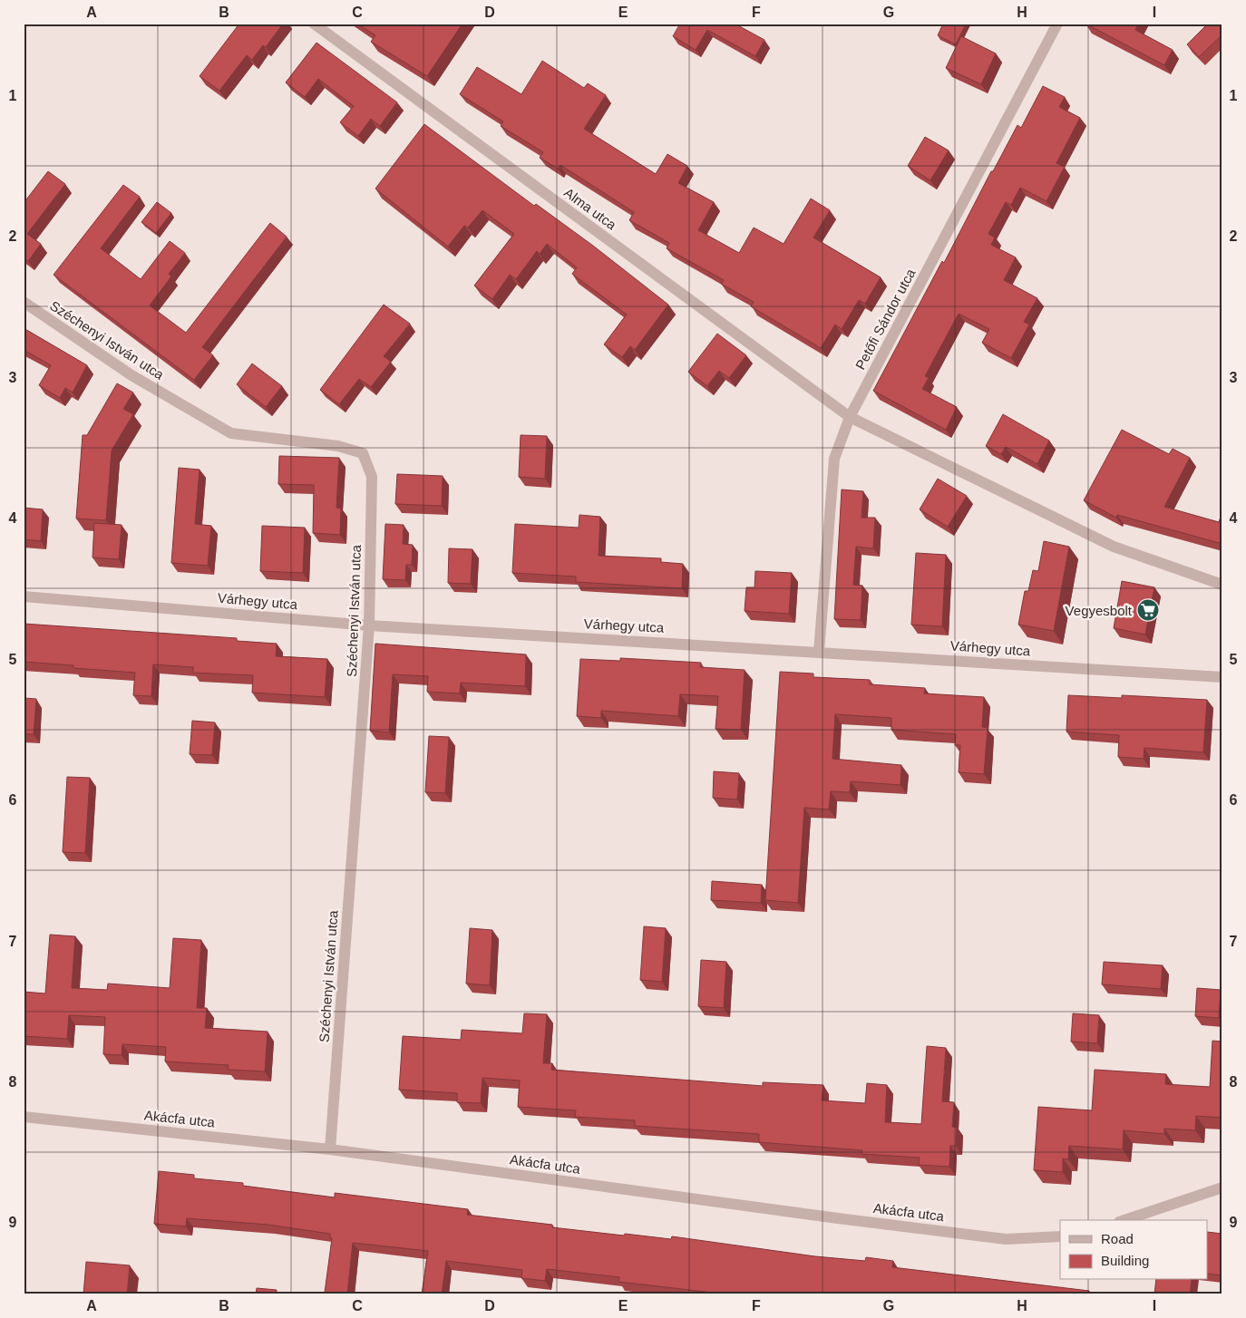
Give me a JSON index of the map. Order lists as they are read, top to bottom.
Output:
{
  "streets": {
    "street": [
      "Alma utca",
      "Petőfi Sándor utca",
      "Széchenyi István utca",
      "Várhegy utca",
      "Akácfa utca"
    ]
  },
  "crossings": [
    ["Alma utca", "Petőfi Sándor utca"],
    ["Petőfi Sándor utca", "Várhegy utca"],
    ["Széchenyi István utca", "Várhegy utca"],
    ["Széchenyi István utca", "Akácfa utca"]
  ],
  "places": {
    "supermarket": ["Vegyesbolt"]
  },
  "legend": ["Road", "Building"],
  "grid": {
    "columns": [
      "A",
      "B",
      "C",
      "D",
      "E",
      "F",
      "G",
      "H",
      "I"
    ],
    "rows": [
      "1",
      "2",
      "3",
      "4",
      "5",
      "6",
      "7",
      "8",
      "9"
    ]
  }
}
